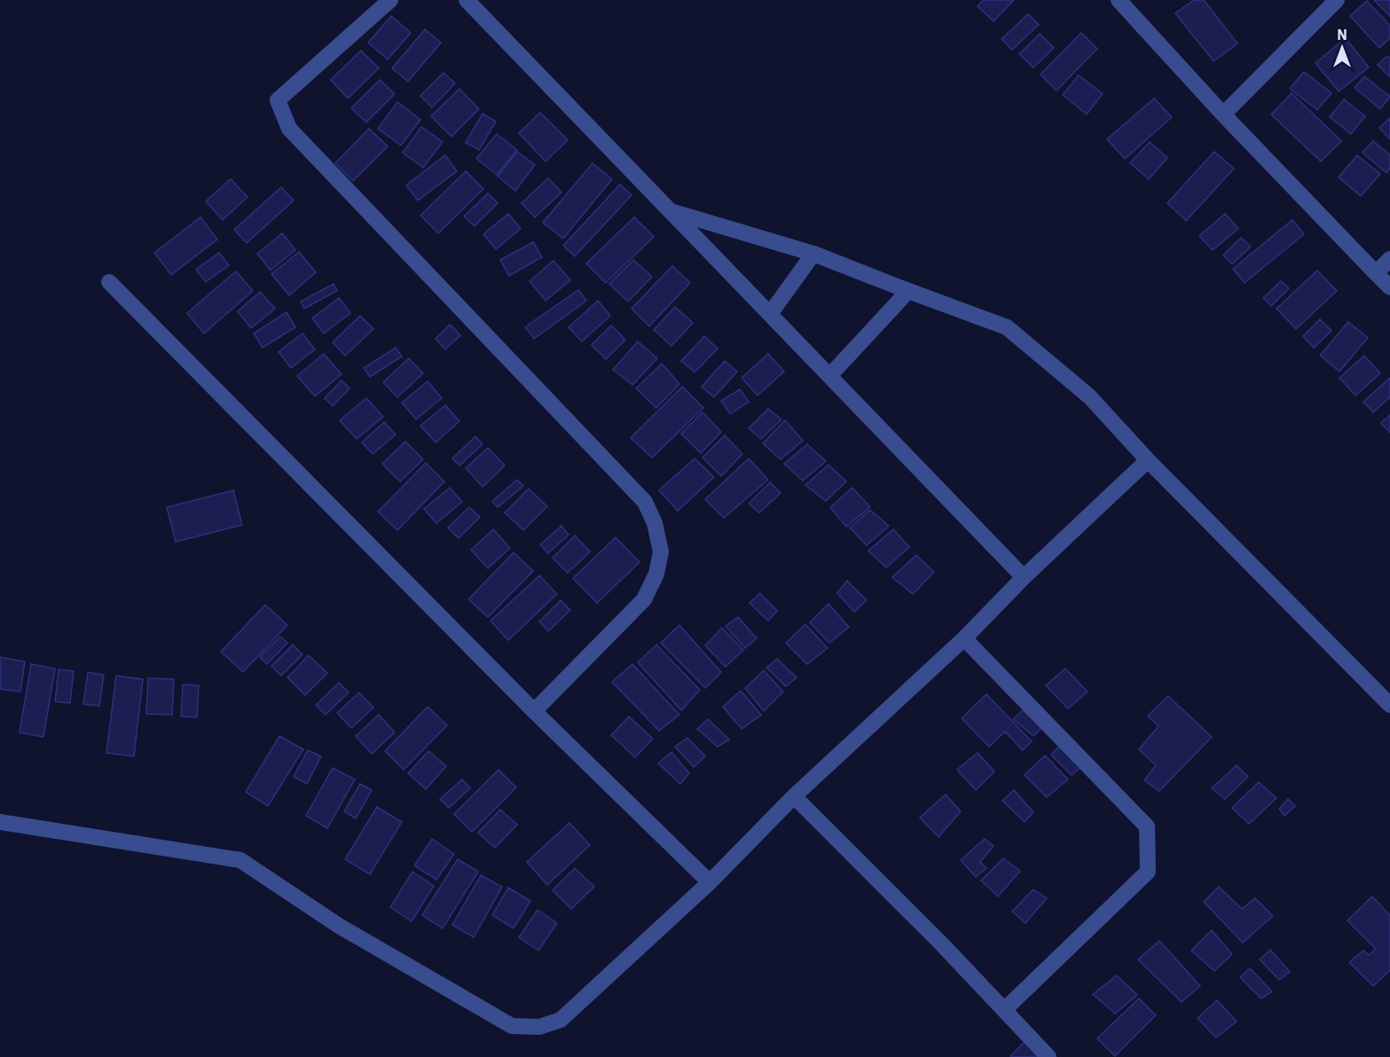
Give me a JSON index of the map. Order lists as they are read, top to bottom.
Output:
{
  "north": "top"
}
